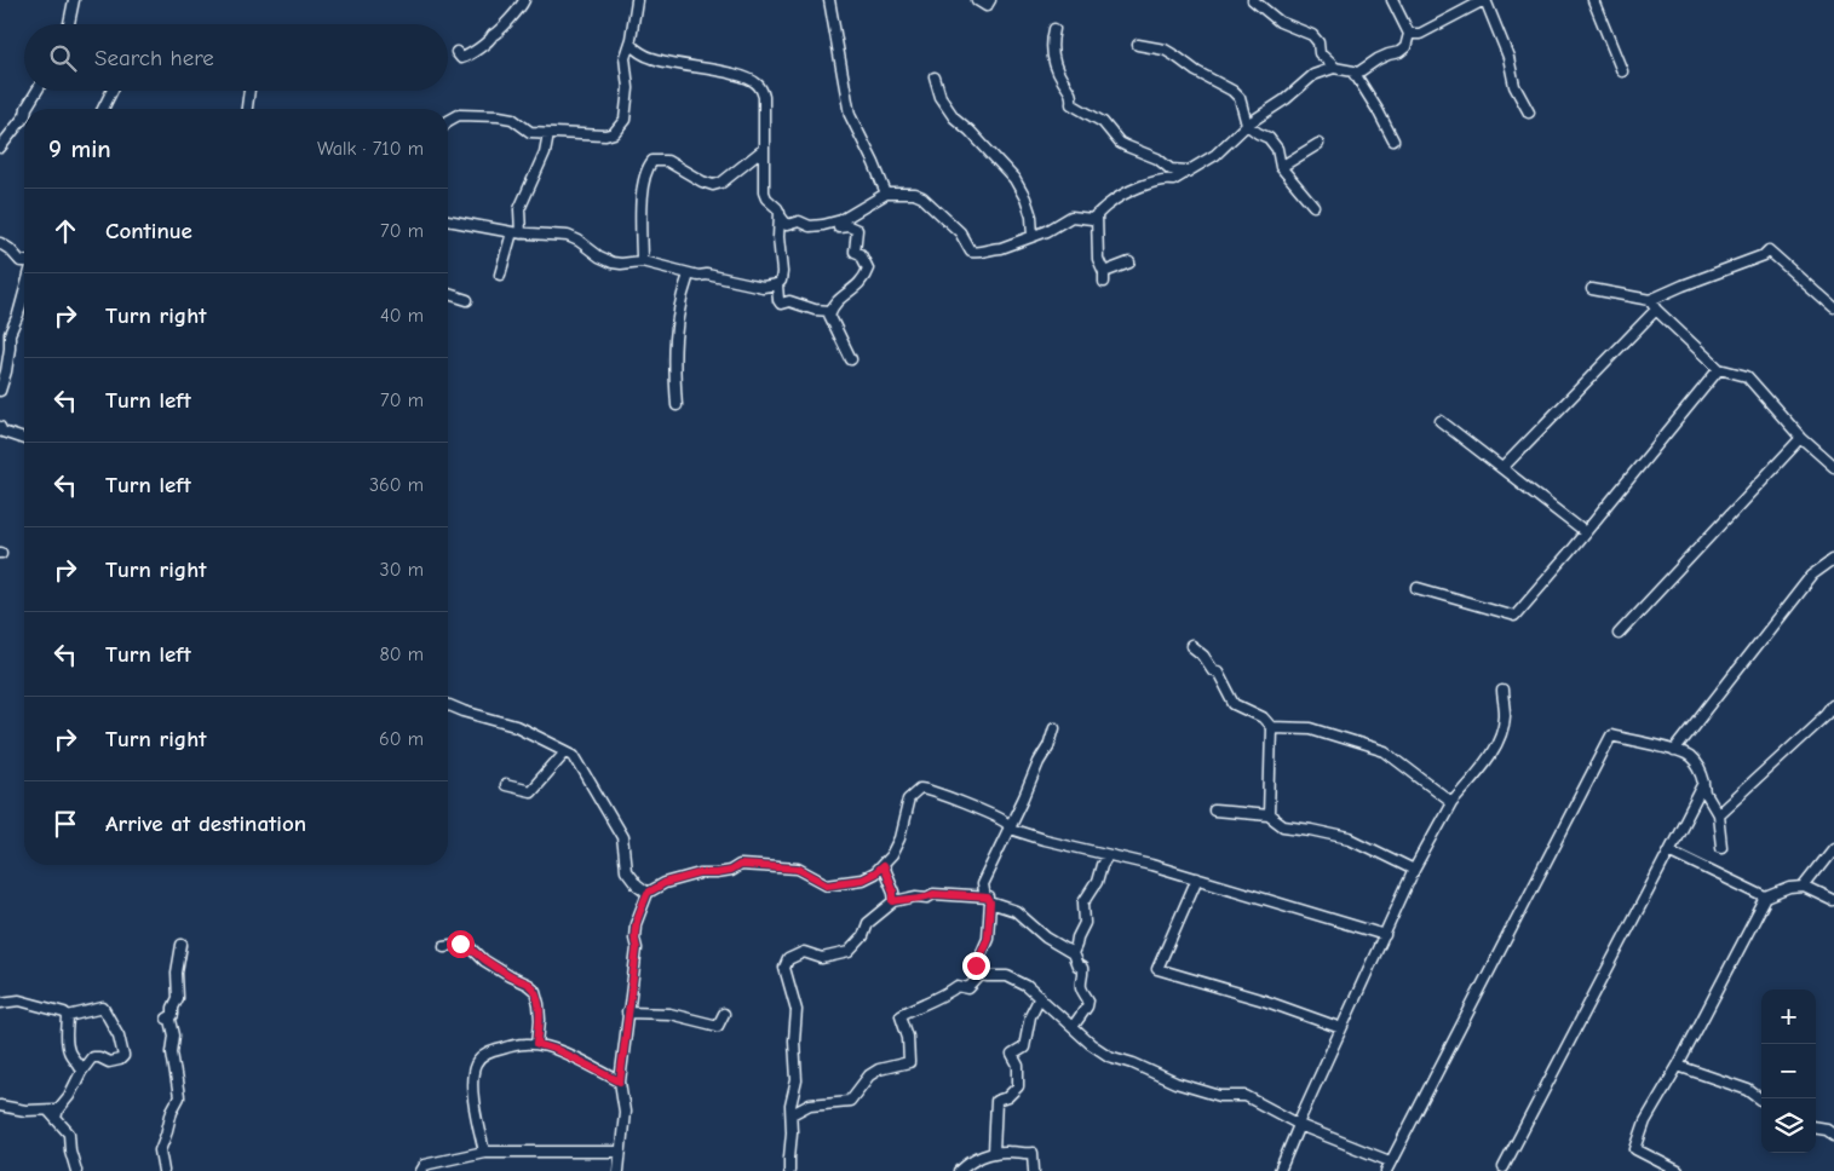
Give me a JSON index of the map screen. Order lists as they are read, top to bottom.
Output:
{
  "page": {
    "search": "Search here",
    "heading": ["9 min", "Walk · 710 m"],
    "list": [
      ["Continue", "70 m"],
      ["Turn right", "40 m"],
      ["Turn left", "70 m"],
      ["Turn left", "360 m"],
      ["Turn right", "30 m"],
      ["Turn left", "80 m"],
      ["Turn right", "60 m"],
      "Arrive at destination"
    ],
    "map_buttons": ["+", "−"]
  }
}
